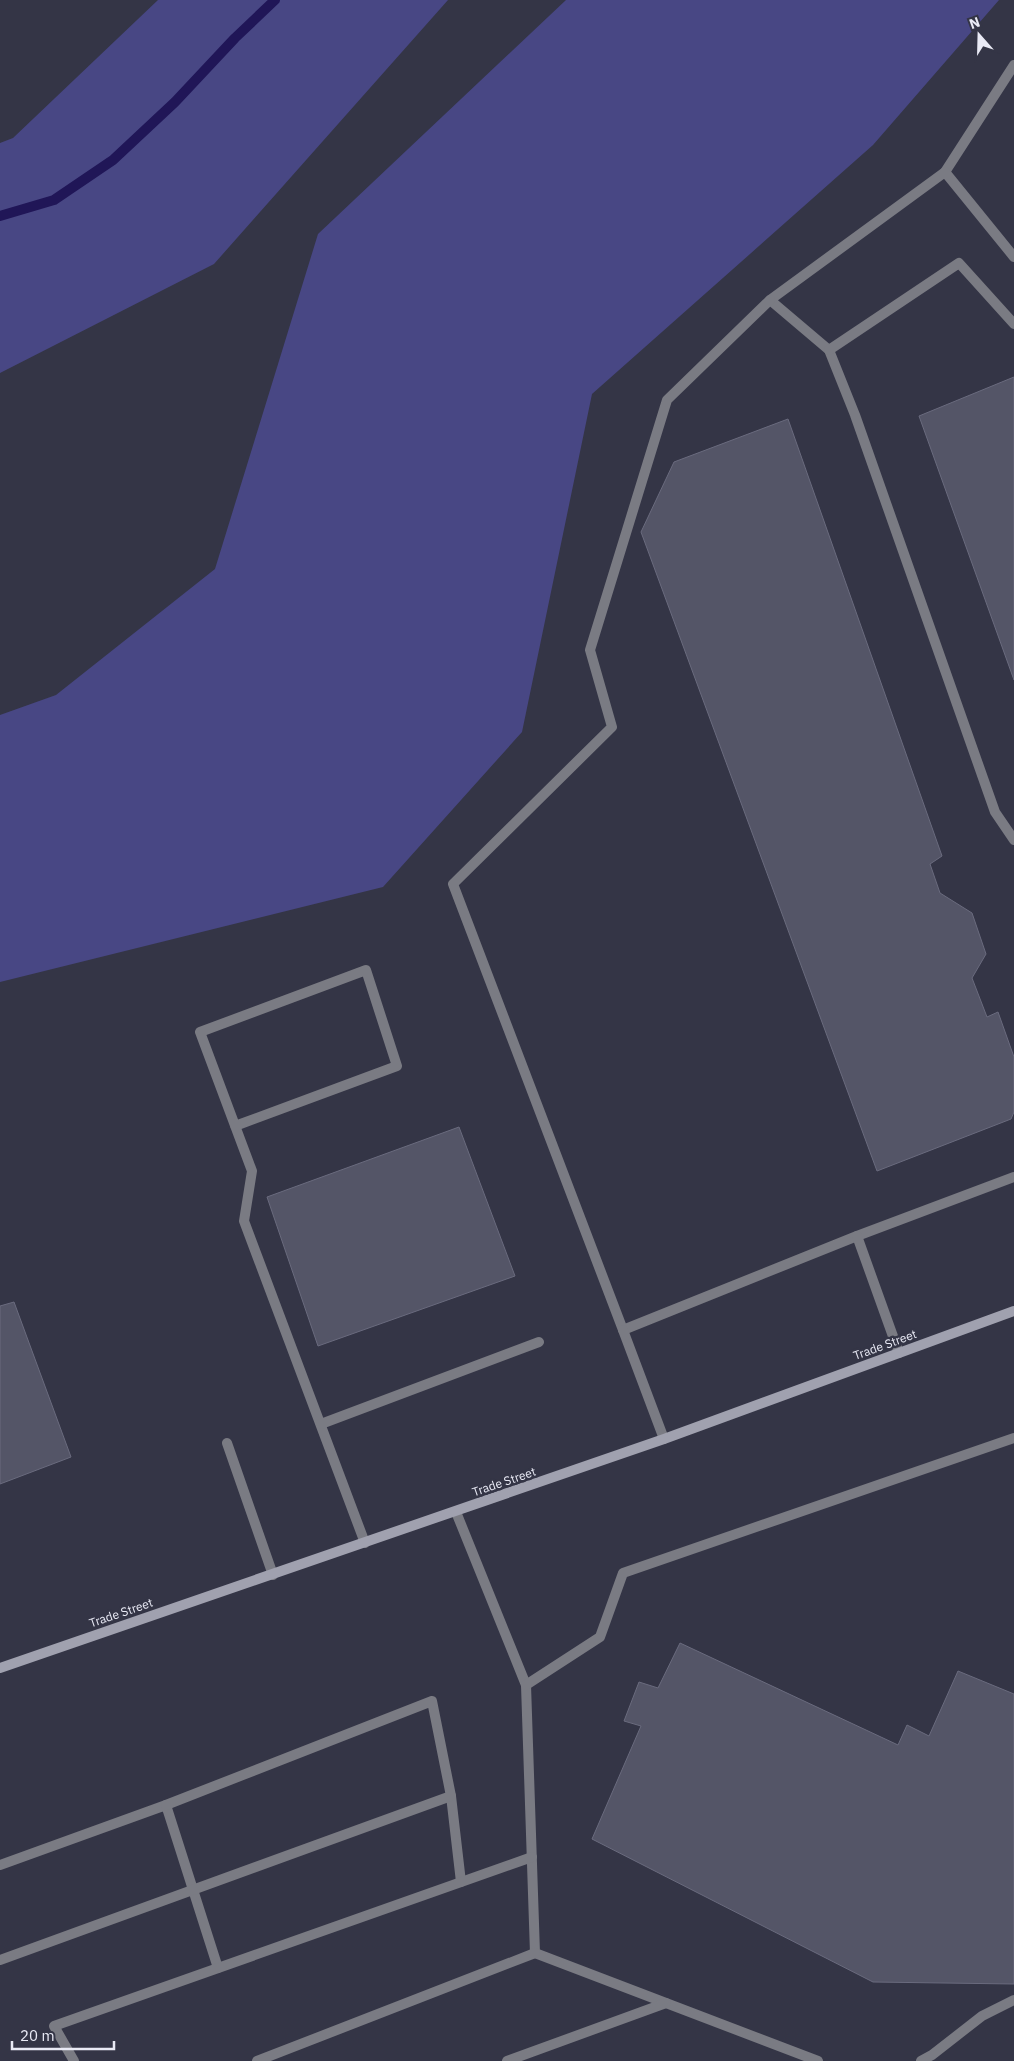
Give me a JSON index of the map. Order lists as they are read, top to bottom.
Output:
{
  "streets": {
    "street": ["Trade Street"]
  },
  "scale_bar": "20 m",
  "north": "top"
}
